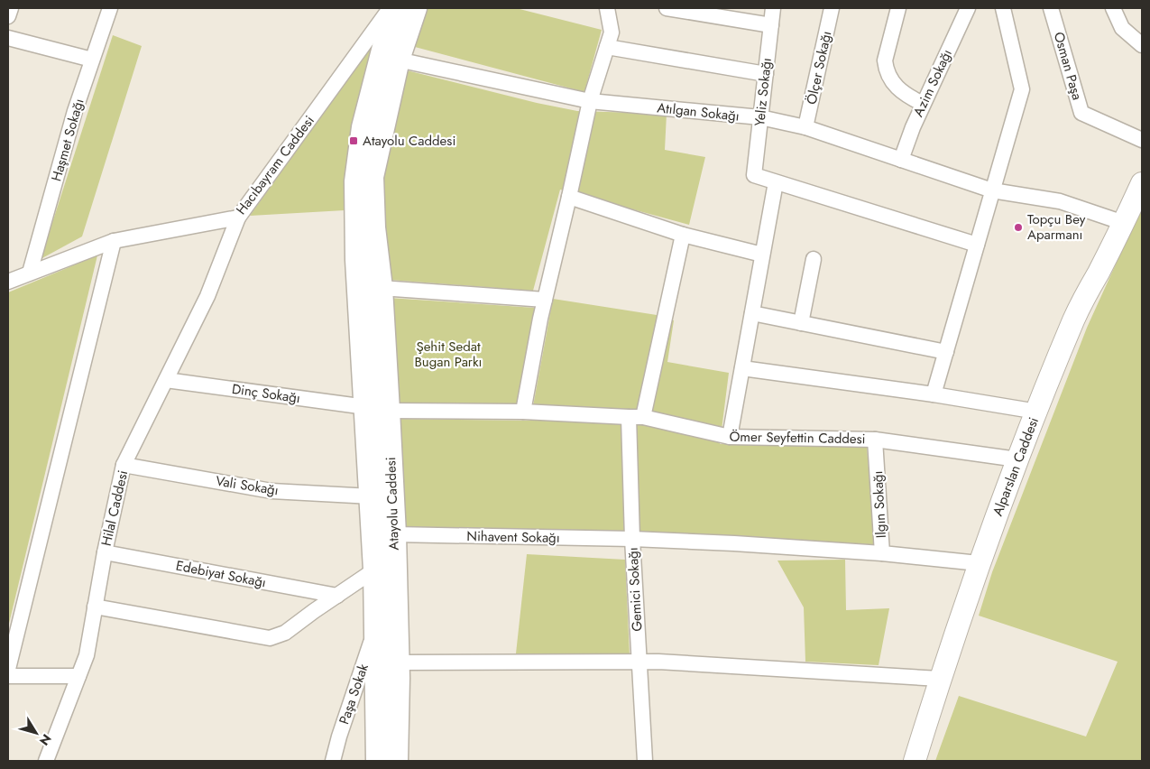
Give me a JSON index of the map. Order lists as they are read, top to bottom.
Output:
{
  "streets": {
    "main road": ["Atayolu Caddesi"],
    "street": [
      "Osman Paşa",
      "Ölçer Sokağı",
      "Azim Sokağı",
      "Yeliz Sokağı",
      "Atılgan Sokağı",
      "Haşmet Sokağı",
      "Hacıbayram Caddesi",
      "Dinç Sokağı",
      "Ömer Seyfettin Caddesi",
      "Alparslan Caddesi",
      "Vali Sokağı",
      "Ilgın Sokağı",
      "Hilal Caddesi",
      "Nihavent Sokağı",
      "Edebiyat Sokağı",
      "Gemici Sokağı",
      "Paşa Sokak"
    ]
  },
  "crossings": [
    ["Ölçer Sokağı", "Atılgan Sokağı"],
    ["Azim Sokağı", "Atılgan Sokağı"],
    ["Yeliz Sokağı", "Atılgan Sokağı"],
    ["Atılgan Sokağı", "Alparslan Caddesi"],
    ["Atılgan Sokağı", "Atayolu Caddesi"],
    ["Haşmet Sokağı", "Hacıbayram Caddesi"],
    ["Hacıbayram Caddesi", "Atayolu Caddesi"],
    ["Hacıbayram Caddesi", "Hilal Caddesi"],
    ["Dinç Sokağı", "Ömer Seyfettin Caddesi"],
    ["Dinç Sokağı", "Atayolu Caddesi"],
    ["Dinç Sokağı", "Hilal Caddesi"],
    ["Ömer Seyfettin Caddesi", "Alparslan Caddesi"],
    ["Ömer Seyfettin Caddesi", "Atayolu Caddesi"],
    ["Ömer Seyfettin Caddesi", "Ilgın Sokağı"],
    ["Ömer Seyfettin Caddesi", "Gemici Sokağı"],
    ["Alparslan Caddesi", "Ilgın Sokağı"],
    ["Vali Sokağı", "Atayolu Caddesi"],
    ["Vali Sokağı", "Hilal Caddesi"],
    ["Atayolu Caddesi", "Nihavent Sokağı"],
    ["Atayolu Caddesi", "Paşa Sokak"],
    ["Ilgın Sokağı", "Nihavent Sokağı"],
    ["Hilal Caddesi", "Edebiyat Sokağı"],
    ["Nihavent Sokağı", "Gemici Sokağı"]
  ],
  "parks": ["Şehit Sedat Bugan Parkı"],
  "places": {
    "transit": ["Atayolu Caddesi"],
    "other": ["Topçu Bey Aparmanı"]
  },
  "north": "bottom right"
}
